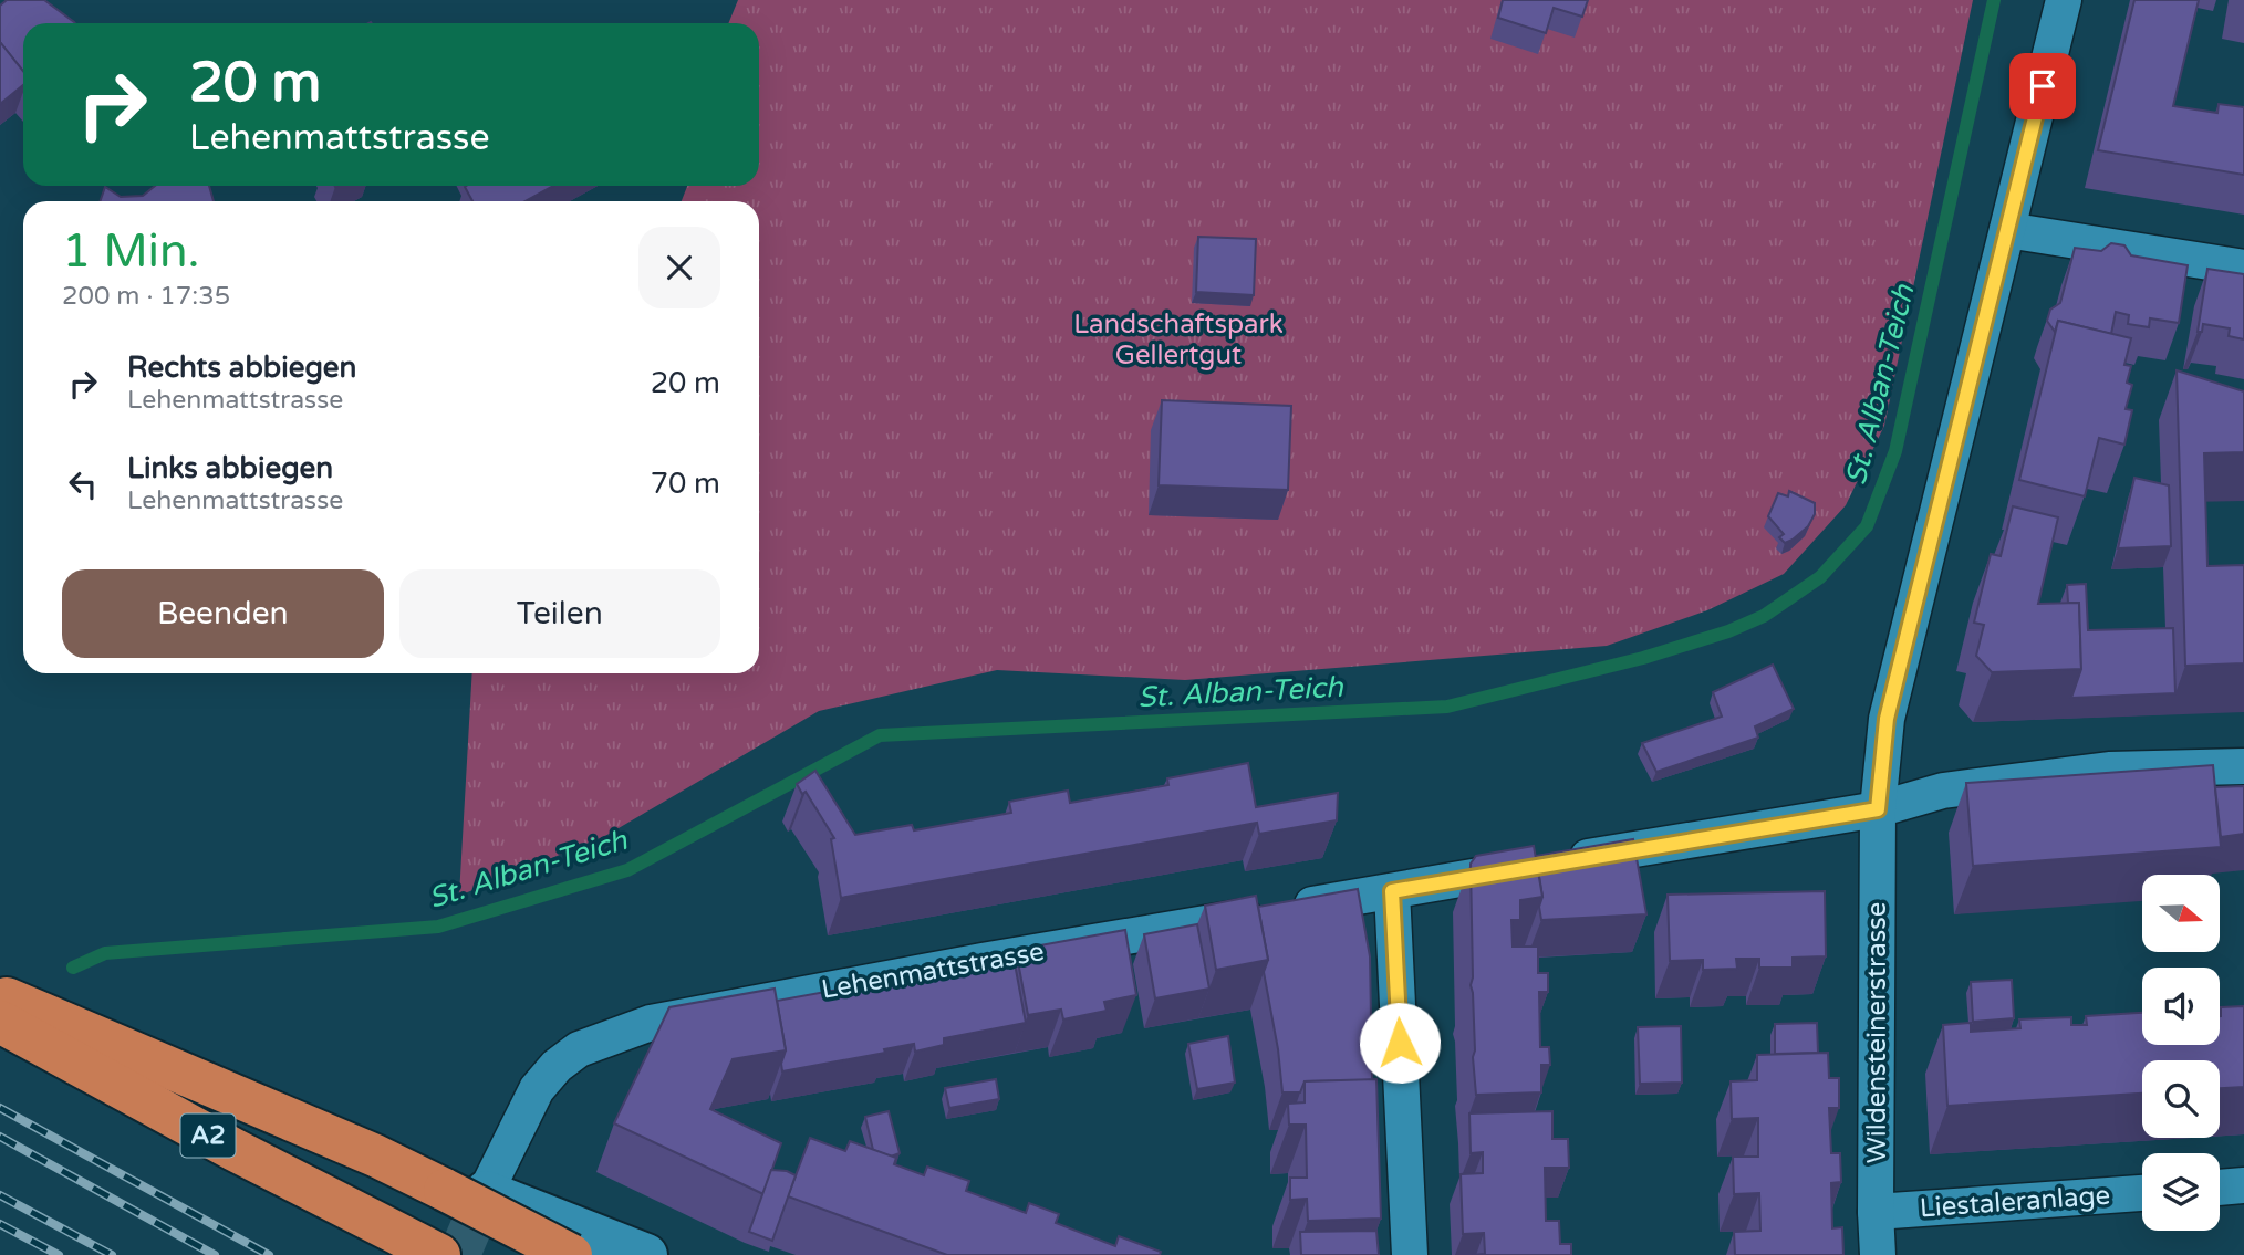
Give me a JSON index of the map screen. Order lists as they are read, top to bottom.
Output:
{
  "streets": {
    "highway": ["A2"],
    "street": ["Lehenmattstrasse", "Wildensteinerstrasse", "Liestaleranlage"]
  },
  "crossings": [
    ["Lehenmattstrasse", "Wildensteinerstrasse"],
    ["Wildensteinerstrasse", "Liestaleranlage"]
  ],
  "water": ["St. Alban-Teich"],
  "parks": ["Landschaftspark Gellertgut"],
  "north": "right",
  "page": {
    "turn": ["20 m", "Lehenmattstrasse"],
    "heading": ["1 Min.", "200 m · 17:35"],
    "list": [
      {
        "name": "Rechts abbiegen",
        "note": "Lehenmattstrasse",
        "value": "20 m"
      },
      {
        "name": "Links abbiegen",
        "note": "Lehenmattstrasse",
        "value": "70 m"
      }
    ],
    "buttons": ["Beenden", "Teilen"]
  }
}
